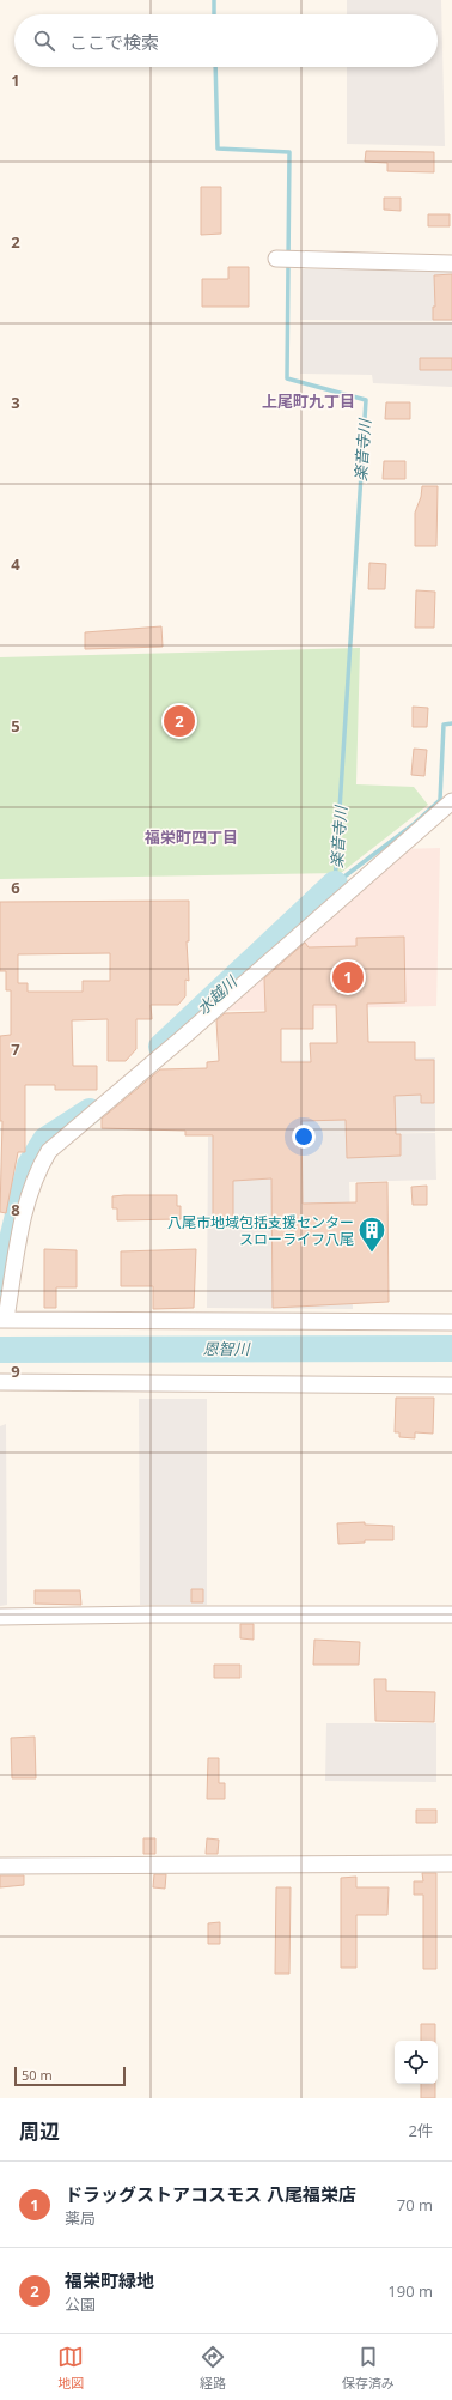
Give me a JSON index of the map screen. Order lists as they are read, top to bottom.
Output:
{
  "districts": ["上尾町九丁目", "福栄町四丁目"],
  "water": ["楽音寺川", "水越川", "恩智川"],
  "places": {
    "building": ["八尾市地域包括支援センター スローライフ八尾"]
  },
  "scale_bar": "50 m",
  "page": {
    "search": "ここで検索",
    "pins": ["2", "1"],
    "scale": "50 m",
    "heading": ["周辺", "2件"],
    "list": [
      {
        "mark": "1",
        "name": "ドラッグストアコスモス 八尾福栄店",
        "note": "薬局",
        "value": "70 m"
      },
      {
        "mark": "2",
        "name": "福栄町緑地",
        "note": "公園",
        "value": "190 m"
      }
    ],
    "nav": ["地図", "経路", "保存済み"]
  },
  "grid": {
    "rows": [
      "1",
      "2",
      "3",
      "4",
      "5",
      "6",
      "7",
      "8",
      "9"
    ]
  }
}
